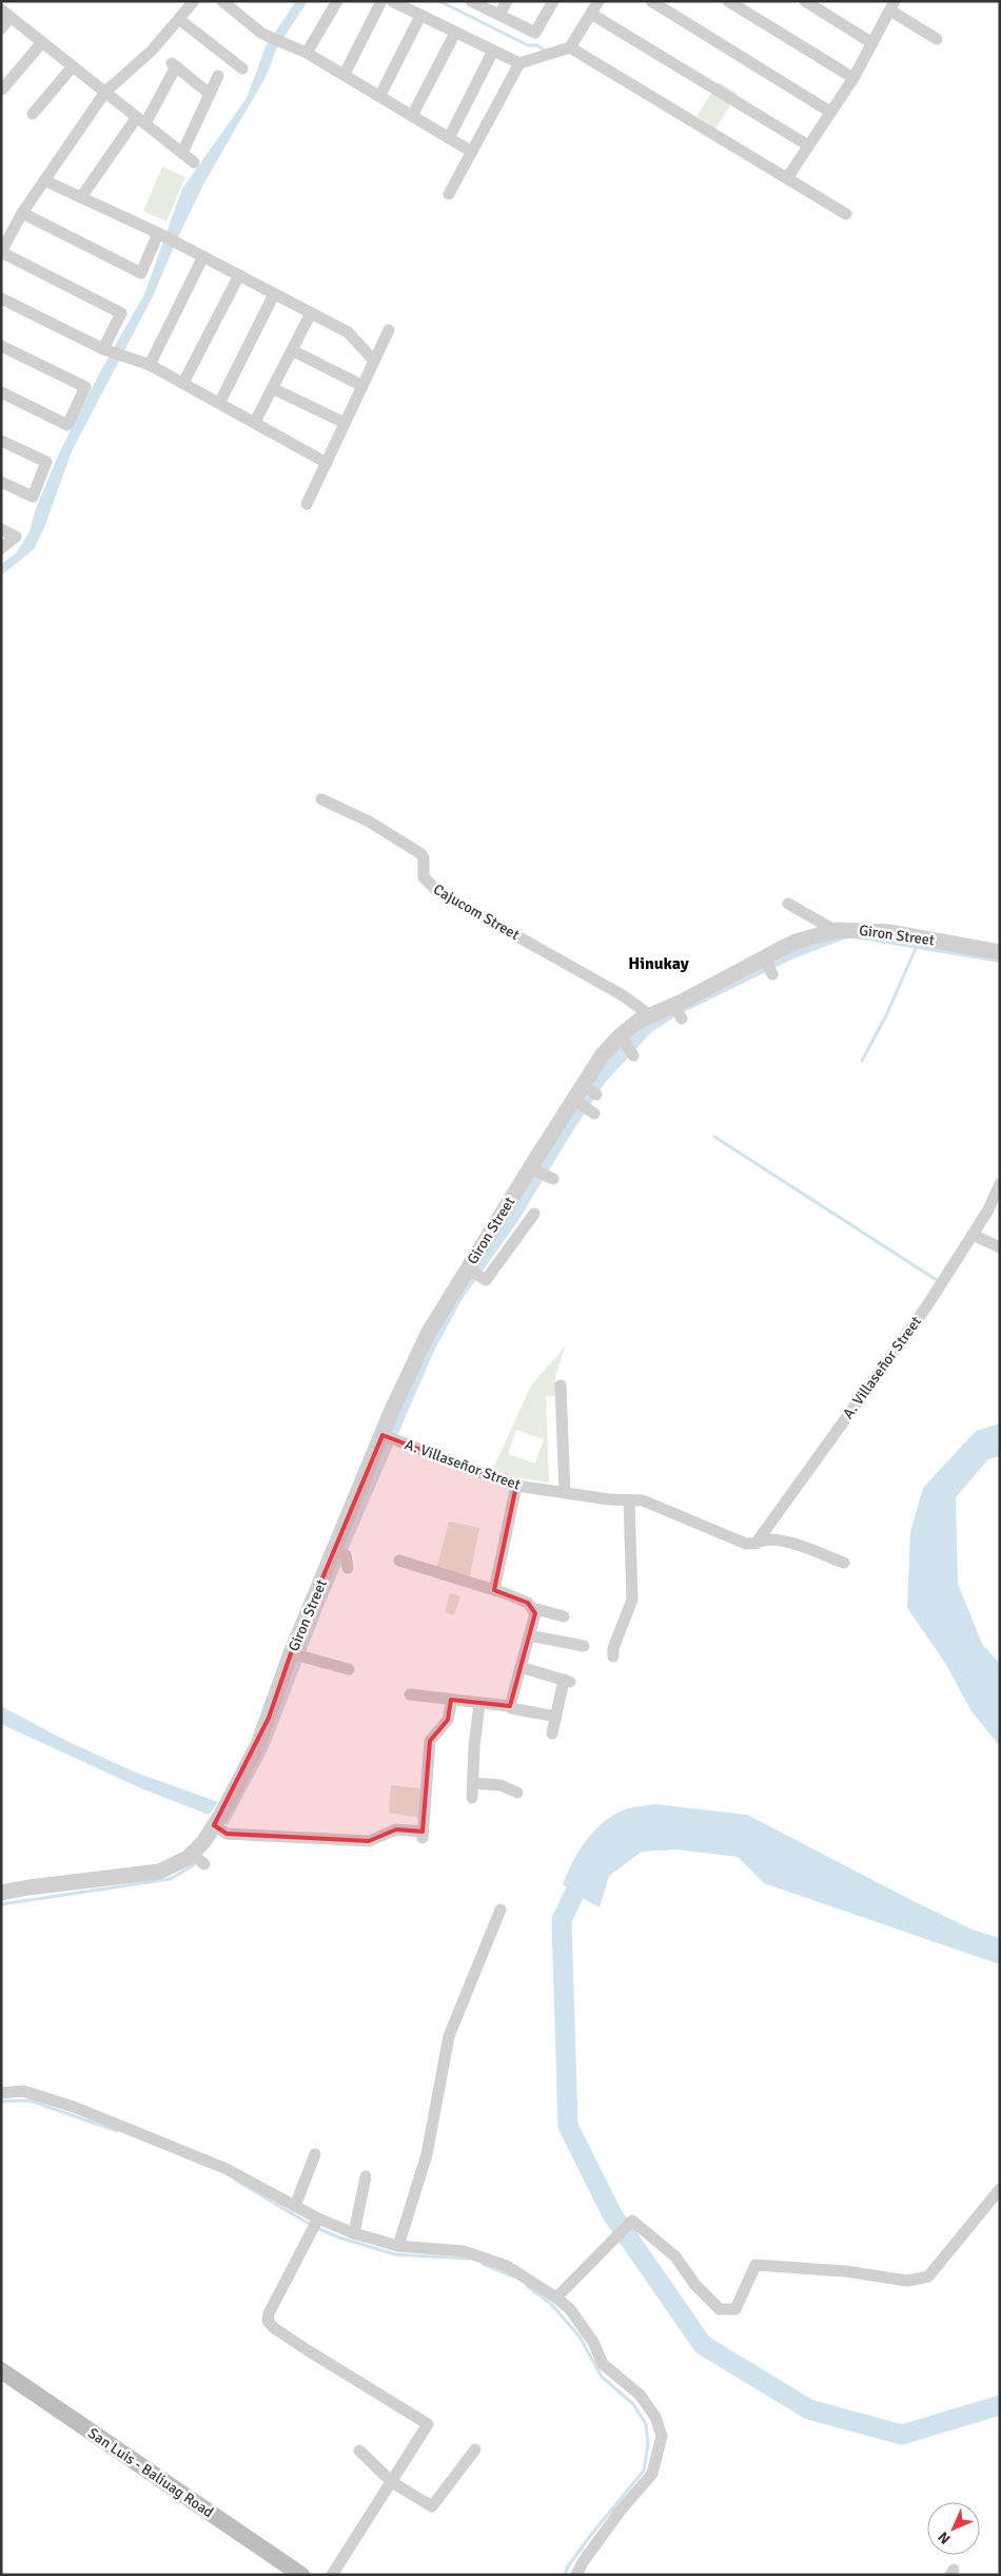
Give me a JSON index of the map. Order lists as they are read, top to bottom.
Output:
{
  "streets": {
    "main road": ["San Luis - Baliuag Road"],
    "street": ["Cajucom Street", "Giron Street", "A. Villaseñor Street"]
  },
  "crossings": [
    ["Cajucom Street", "Giron Street"],
    ["Giron Street", "A. Villaseñor Street"]
  ],
  "districts": ["Hinukay"],
  "north": "bottom left"
}
